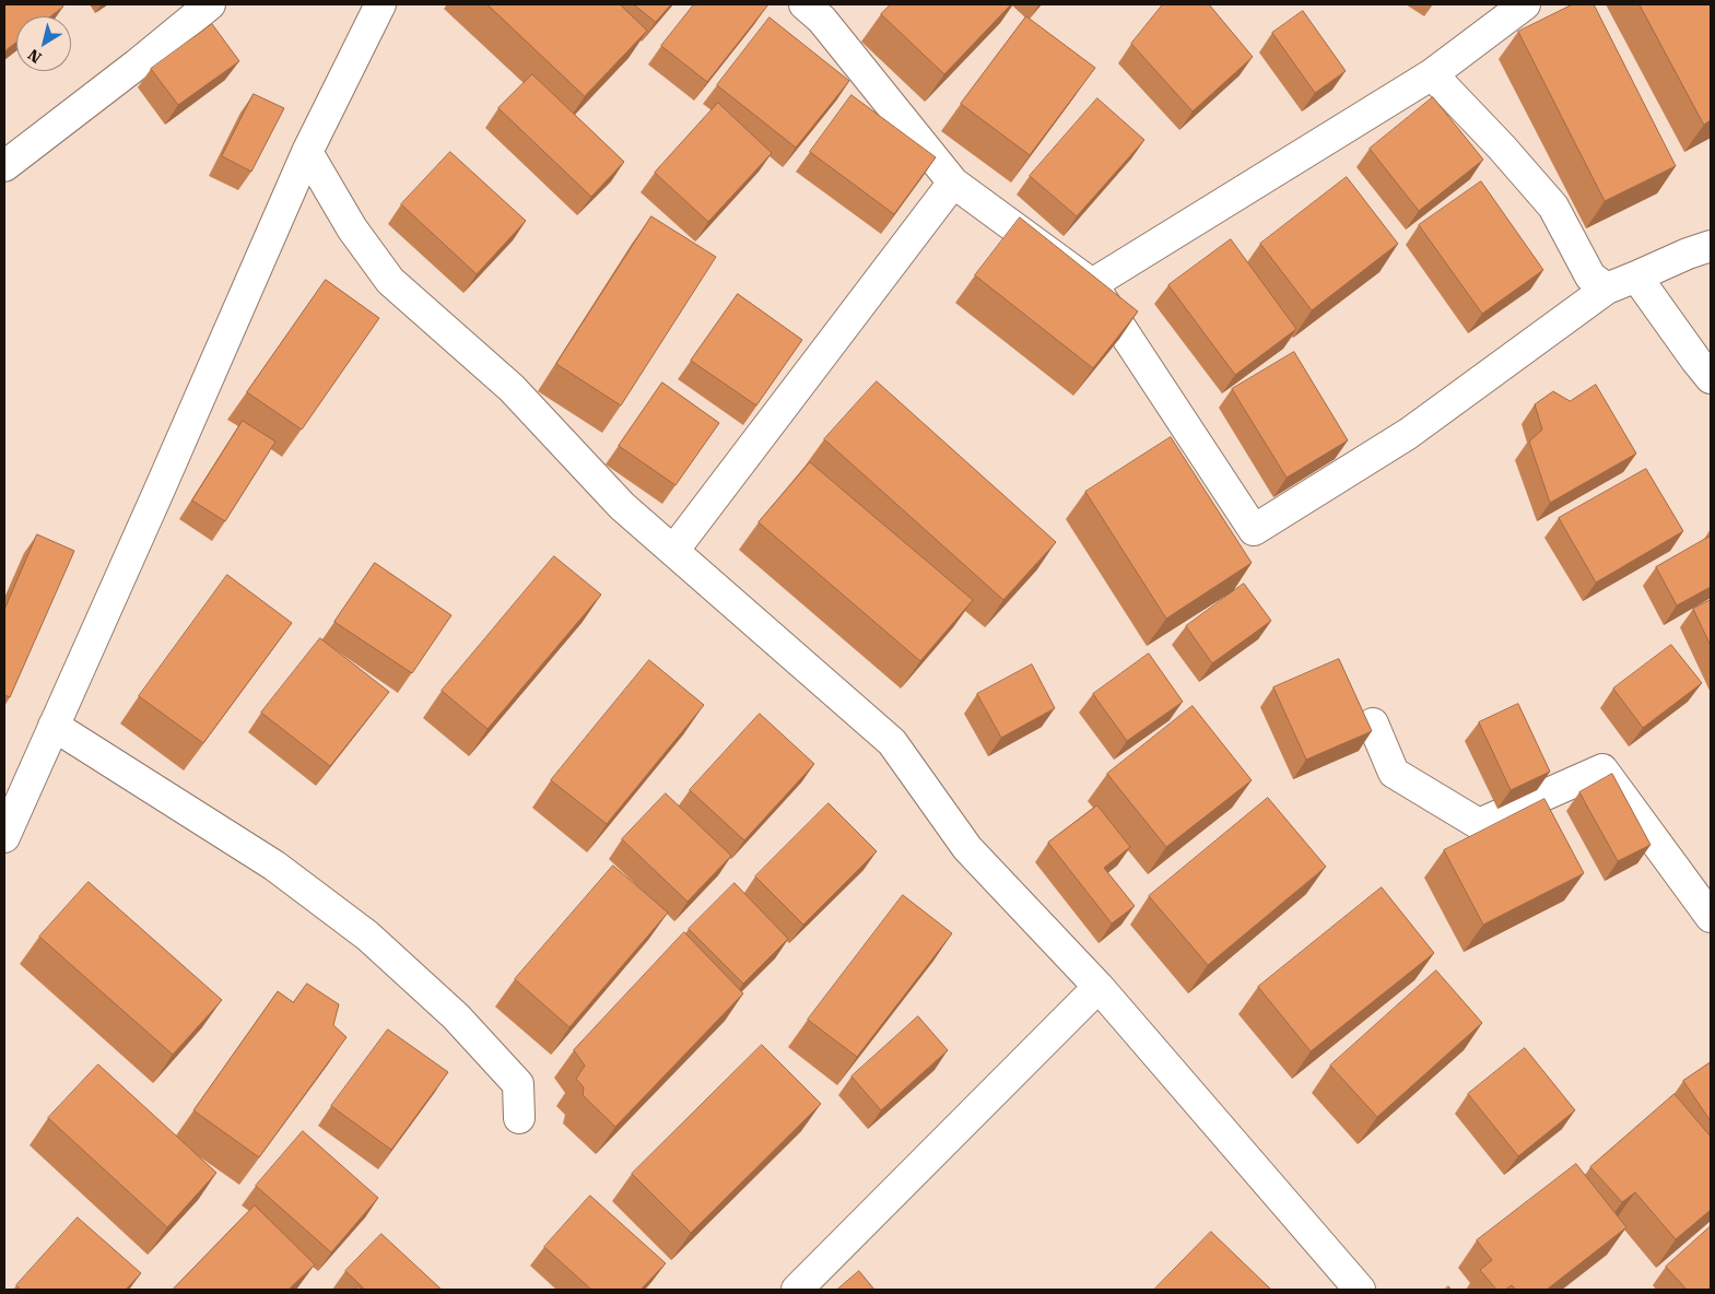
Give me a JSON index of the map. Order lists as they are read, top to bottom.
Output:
{
  "north": "bottom left"
}
